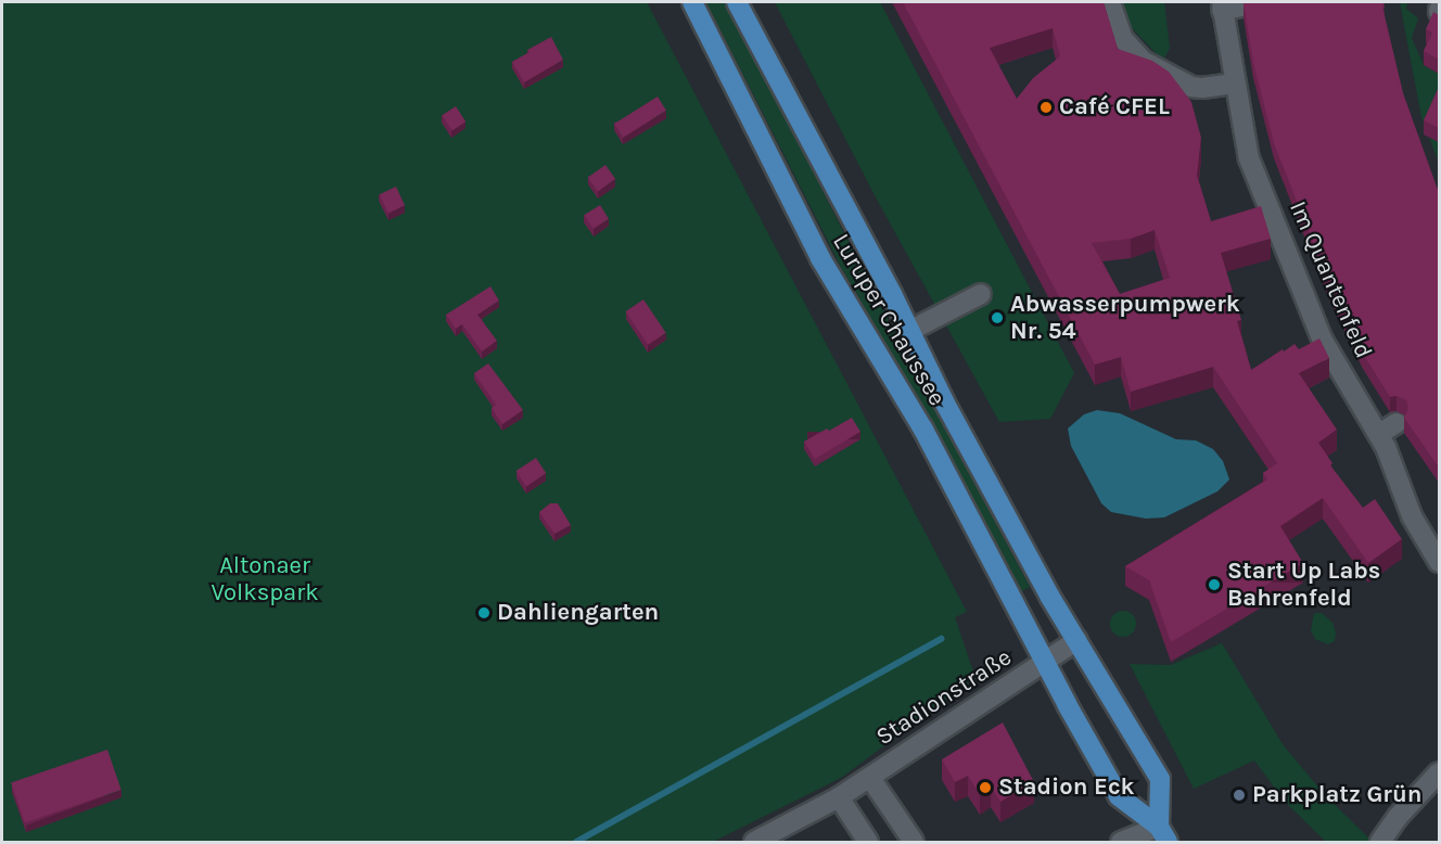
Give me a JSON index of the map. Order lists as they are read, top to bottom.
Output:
{
  "streets": {
    "main road": ["Luruper Chaussee"],
    "street": ["Im Quantenfeld", "Stadionstraße"]
  },
  "crossings": [
    ["Luruper Chaussee", "Stadionstraße"]
  ],
  "parks": ["Altonaer Volkspark"],
  "places": [
    "Café CFEL",
    "Abwasserpumpwerk Nr. 54",
    "Start Up Labs Bahrenfeld",
    "Dahliengarten",
    "Stadion Eck",
    "Parkplatz Grün"
  ]
}
